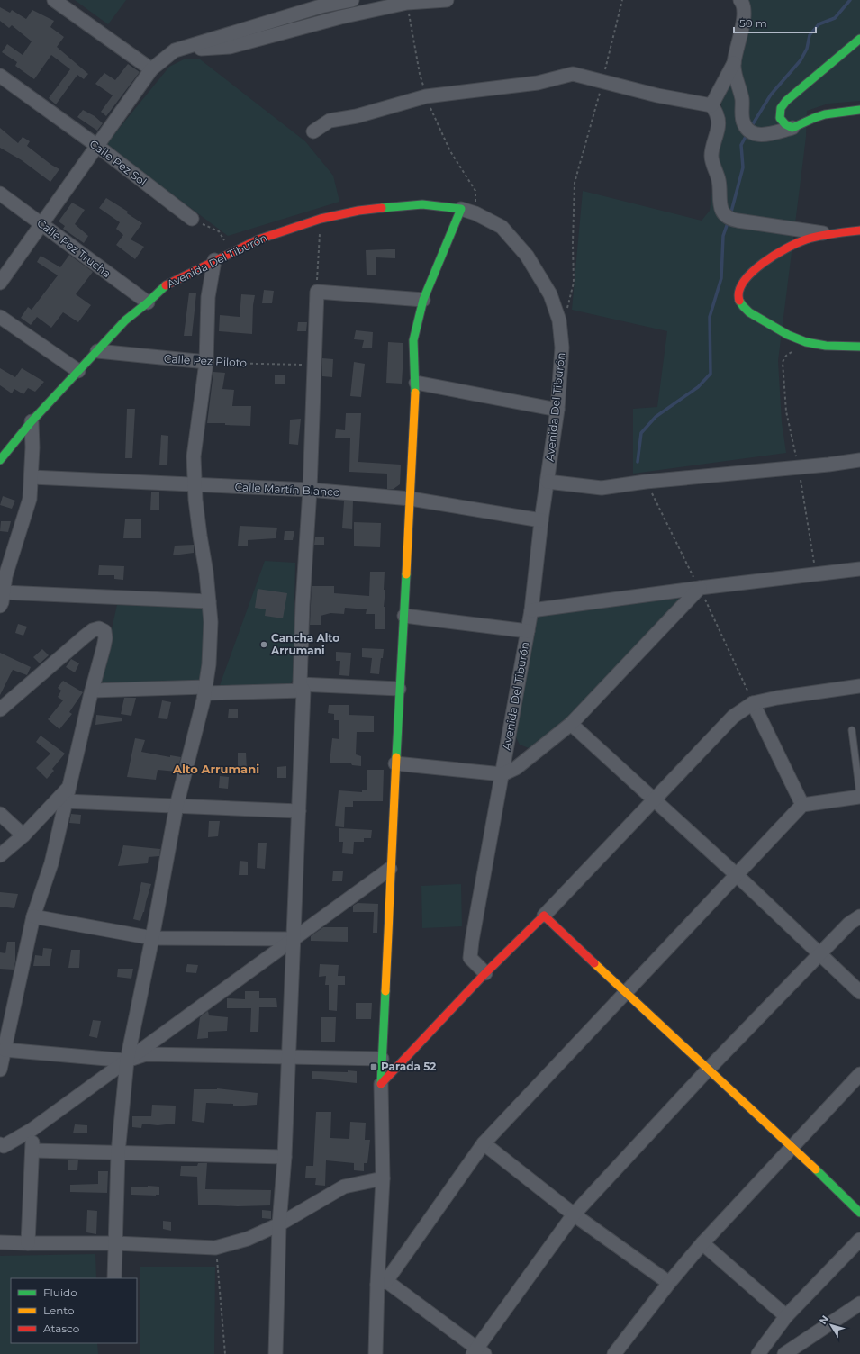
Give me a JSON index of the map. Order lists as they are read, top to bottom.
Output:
{
  "streets": {
    "street": [
      "Calle Pez Sol",
      "Calle Pez Trucha",
      "Avenida Del Tiburón",
      "Calle Pez Piloto",
      "Calle Martín Blanco"
    ]
  },
  "crossings": [
    ["Calle Pez Trucha", "Avenida Del Tiburón"],
    ["Avenida Del Tiburón", "Calle Pez Piloto"],
    ["Avenida Del Tiburón", "Calle Martín Blanco"]
  ],
  "districts": ["Alto Arrumani"],
  "places": {
    "other": ["Cancha Alto Arrumani"],
    "transit": ["Parada 52"]
  },
  "legend": ["Fluido", "Lento", "Atasco"],
  "scale_bar": "50 m",
  "north": "top left"
}
